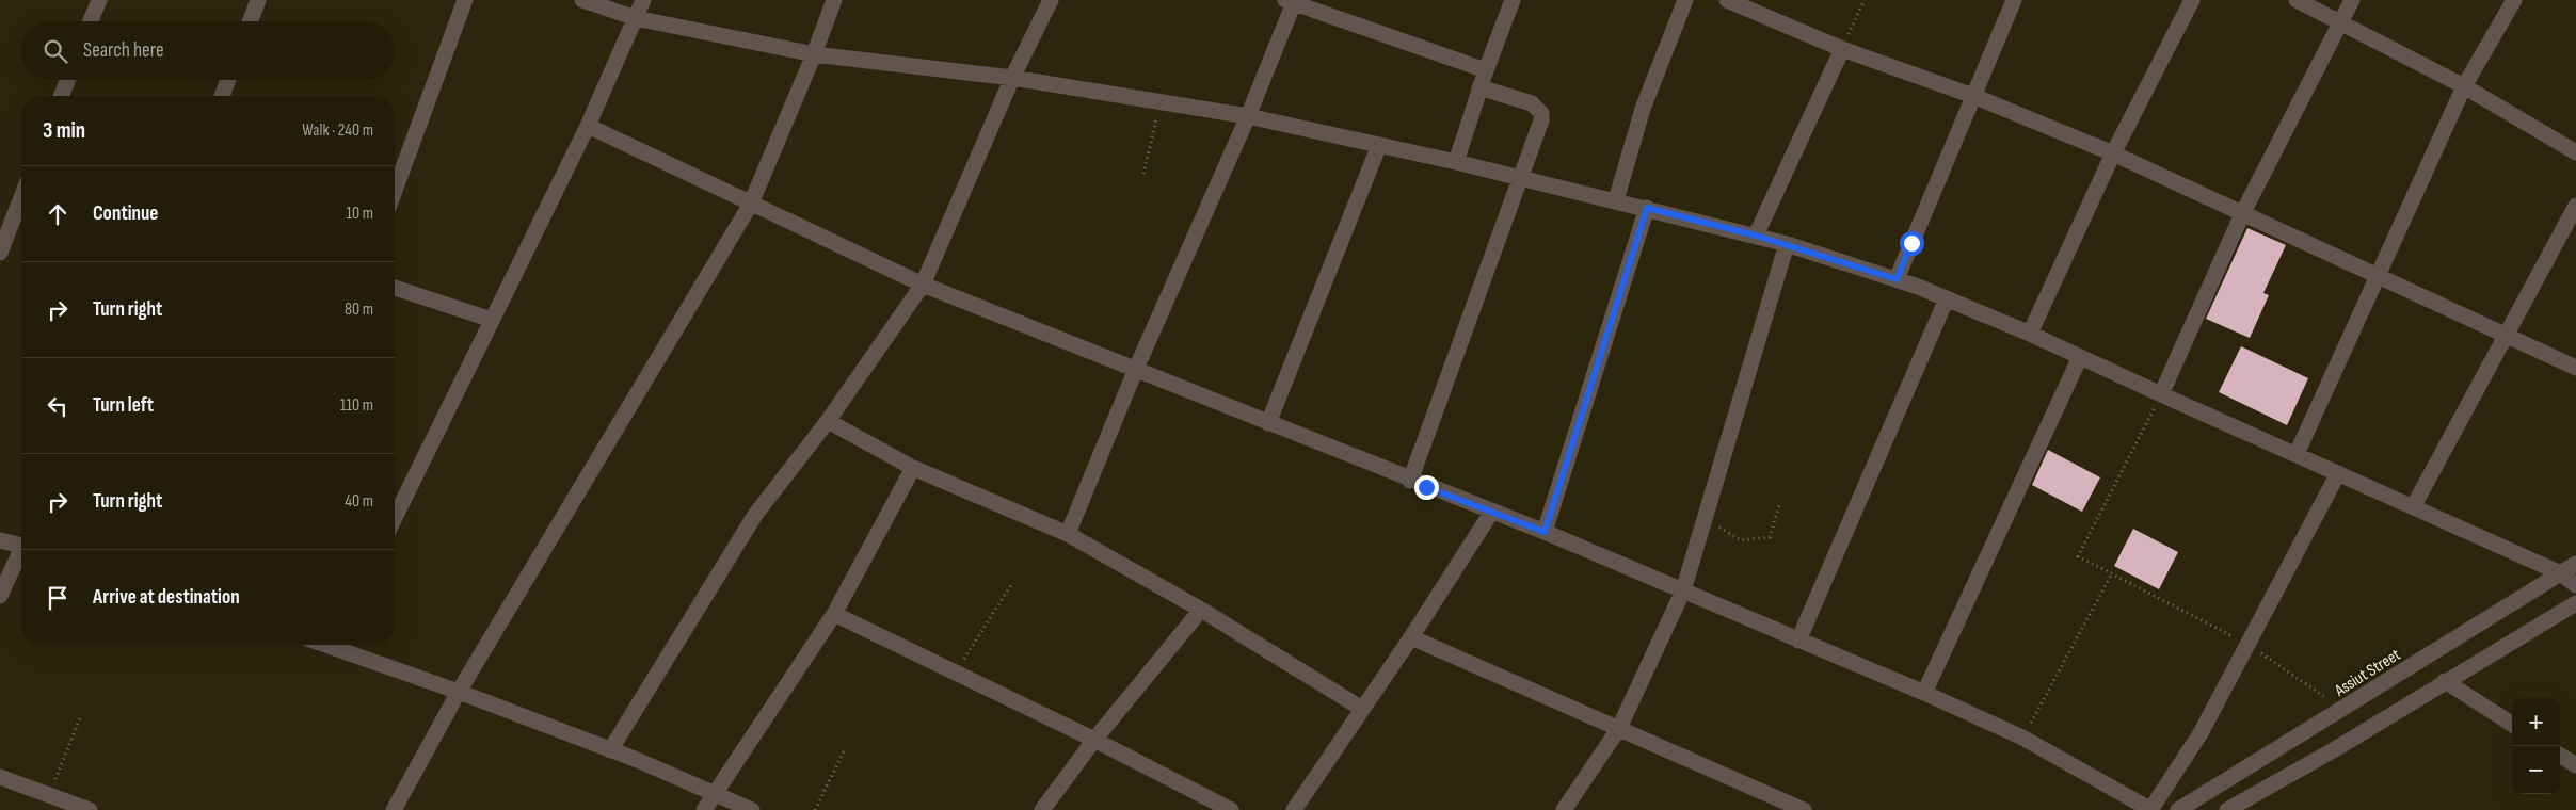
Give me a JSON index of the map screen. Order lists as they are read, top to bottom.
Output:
{
  "streets": {
    "street": ["Assiut Street"]
  },
  "page": {
    "search": "Search here",
    "heading": ["3 min", "Walk · 240 m"],
    "list": [
      ["Continue", "10 m"],
      ["Turn right", "80 m"],
      ["Turn left", "110 m"],
      ["Turn right", "40 m"],
      "Arrive at destination"
    ],
    "map_buttons": ["+", "−"]
  }
}
